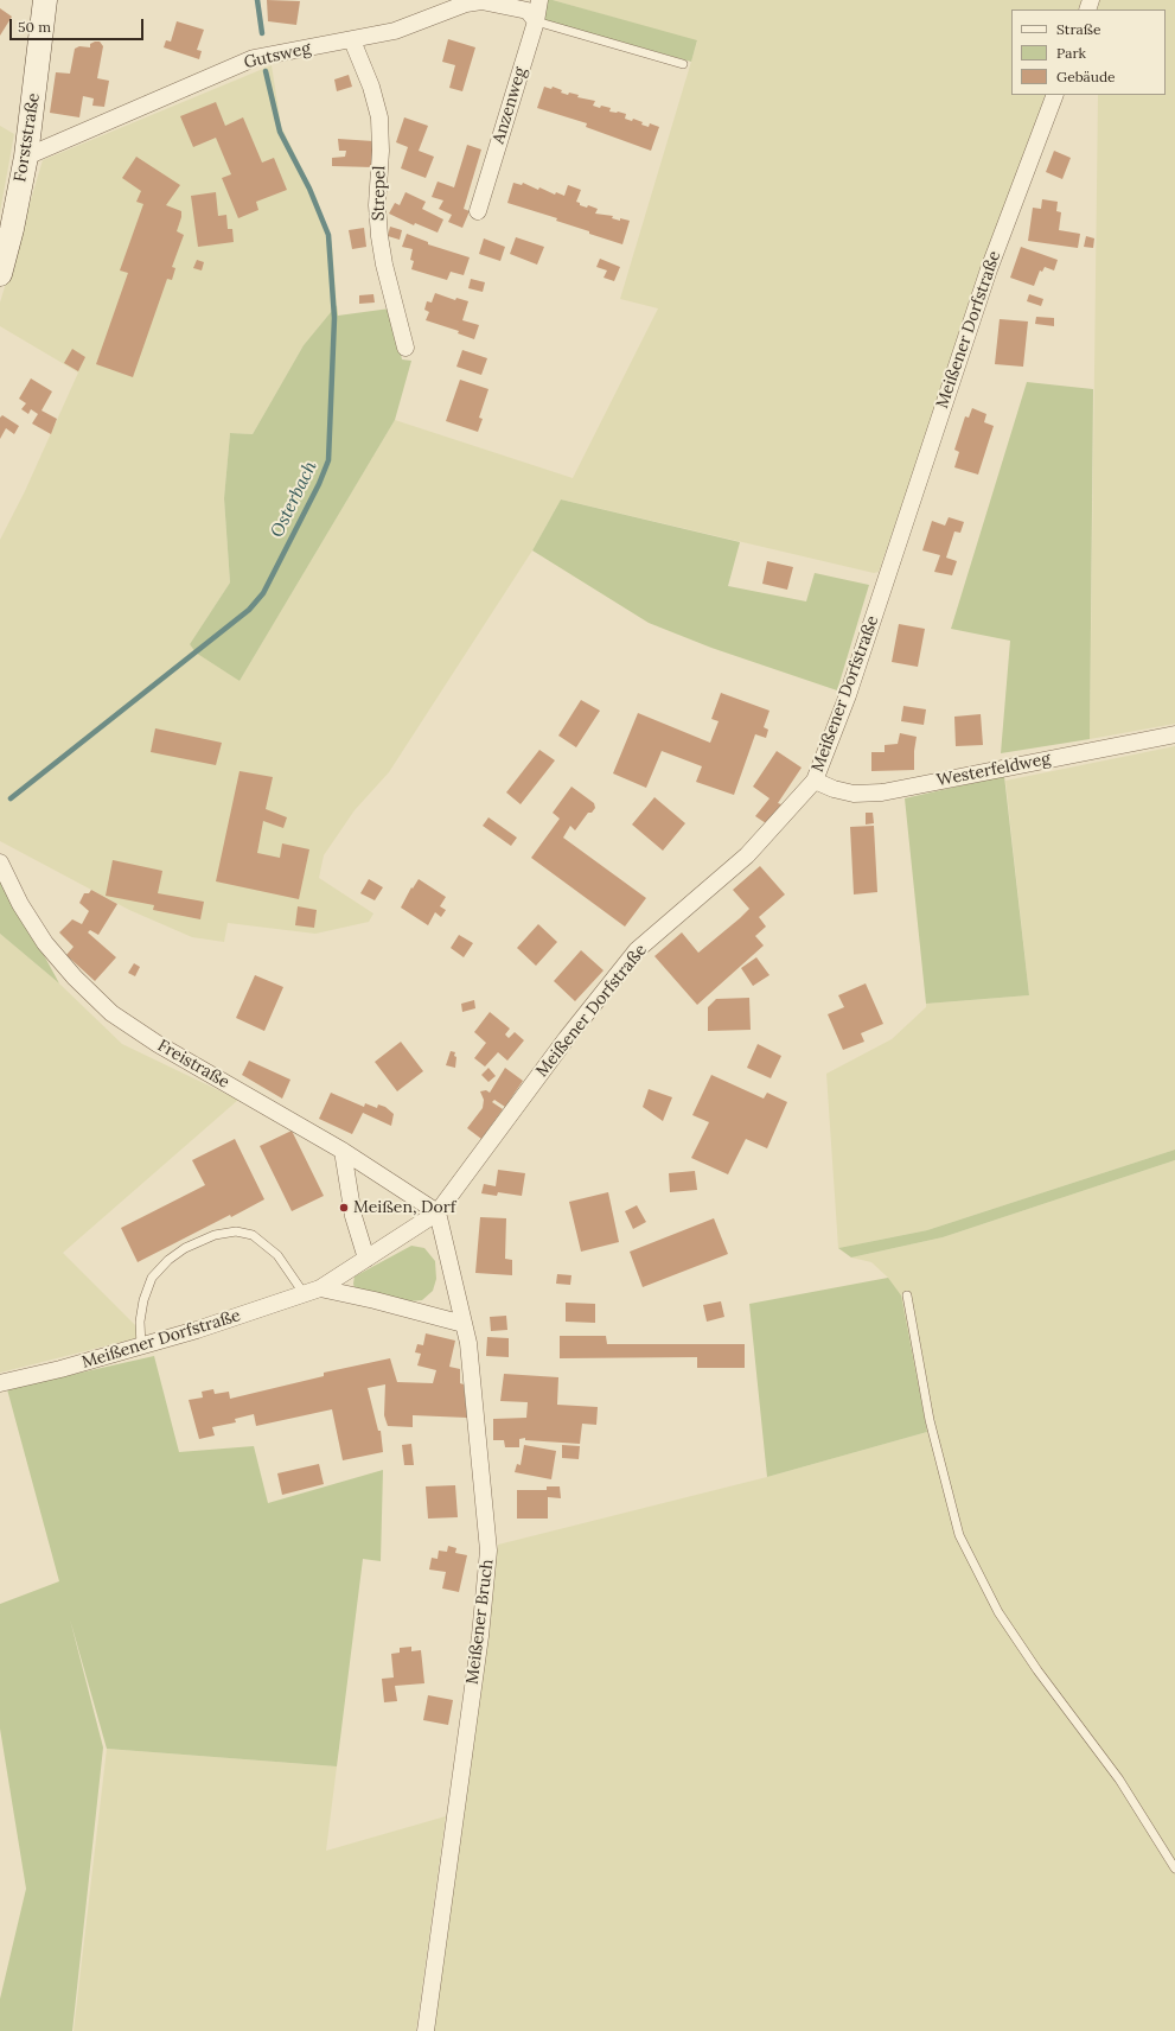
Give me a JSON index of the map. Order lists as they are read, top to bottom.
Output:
{
  "streets": {
    "street": [
      "Gutsweg",
      "Anzenweg",
      "Forststraße",
      "Strepel",
      "Meißener Dorfstraße",
      "Westerfeldweg",
      "Freistraße",
      "Meißener Bruch"
    ]
  },
  "crossings": [
    ["Gutsweg", "Anzenweg"],
    ["Gutsweg", "Forststraße"],
    ["Gutsweg", "Strepel"],
    ["Meißener Dorfstraße", "Westerfeldweg"],
    ["Meißener Dorfstraße", "Freistraße"],
    ["Meißener Dorfstraße", "Meißener Bruch"],
    ["Freistraße", "Meißener Bruch"]
  ],
  "water": ["Osterbach"],
  "places": ["Meißen, Dorf"],
  "legend": ["Straße", "Park", "Gebäude"],
  "scale_bar": "50 m"
}
